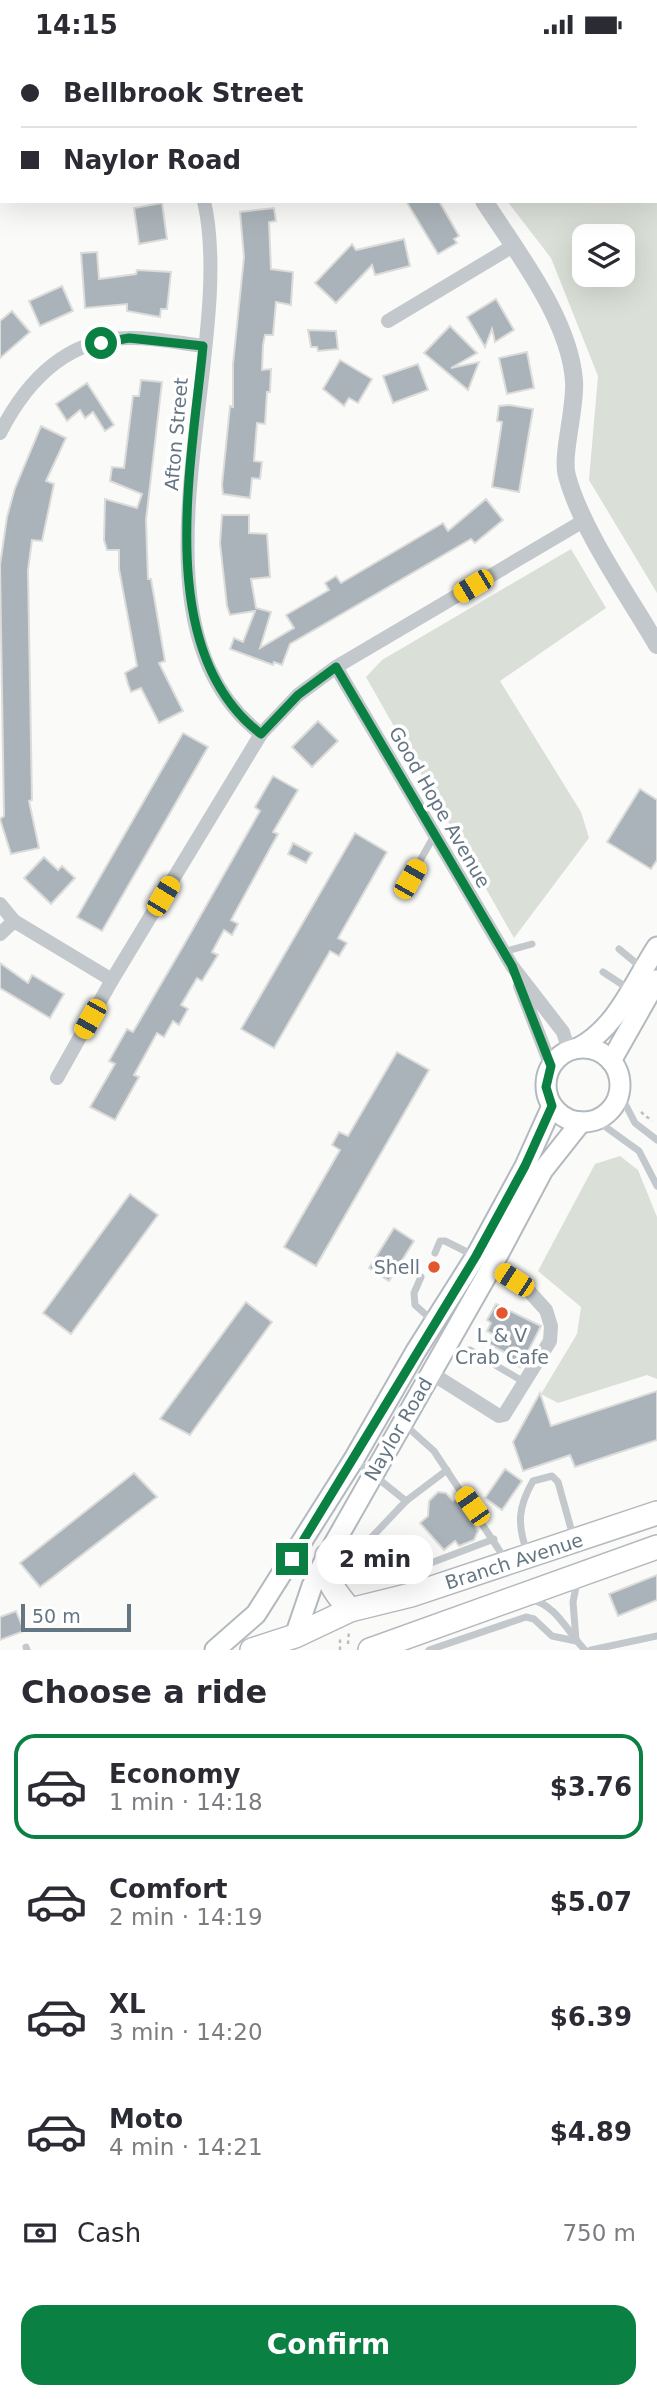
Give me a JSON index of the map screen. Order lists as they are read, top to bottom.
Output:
{
  "streets": {
    "highway": ["Branch Avenue"],
    "main road": ["Naylor Road"],
    "street": ["Afton Street", "Good Hope Avenue"]
  },
  "crossings": [
    ["Good Hope Avenue", "Naylor Road"],
    ["Naylor Road", "Branch Avenue"]
  ],
  "places": ["Shell", "L & V Crab Cafe"],
  "scale_bar": "50 m",
  "page": {
    "status": "14:15",
    "banner": ["Bellbrook Street", "Naylor Road"],
    "bubble": "2 min",
    "scale": "50 m",
    "heading": "Choose a ride",
    "list": [
      {
        "name": "Economy",
        "note": "1 min · 14:18",
        "value": "$3.76"
      },
      {
        "name": "Comfort",
        "note": "2 min · 14:19",
        "value": "$5.07"
      },
      {
        "name": "XL",
        "note": "3 min · 14:20",
        "value": "$6.39"
      },
      {
        "name": "Moto",
        "note": "4 min · 14:21",
        "value": "$4.89"
      }
    ],
    "pay": ["Cash", "750 m"],
    "buttons": "Confirm"
  }
}
